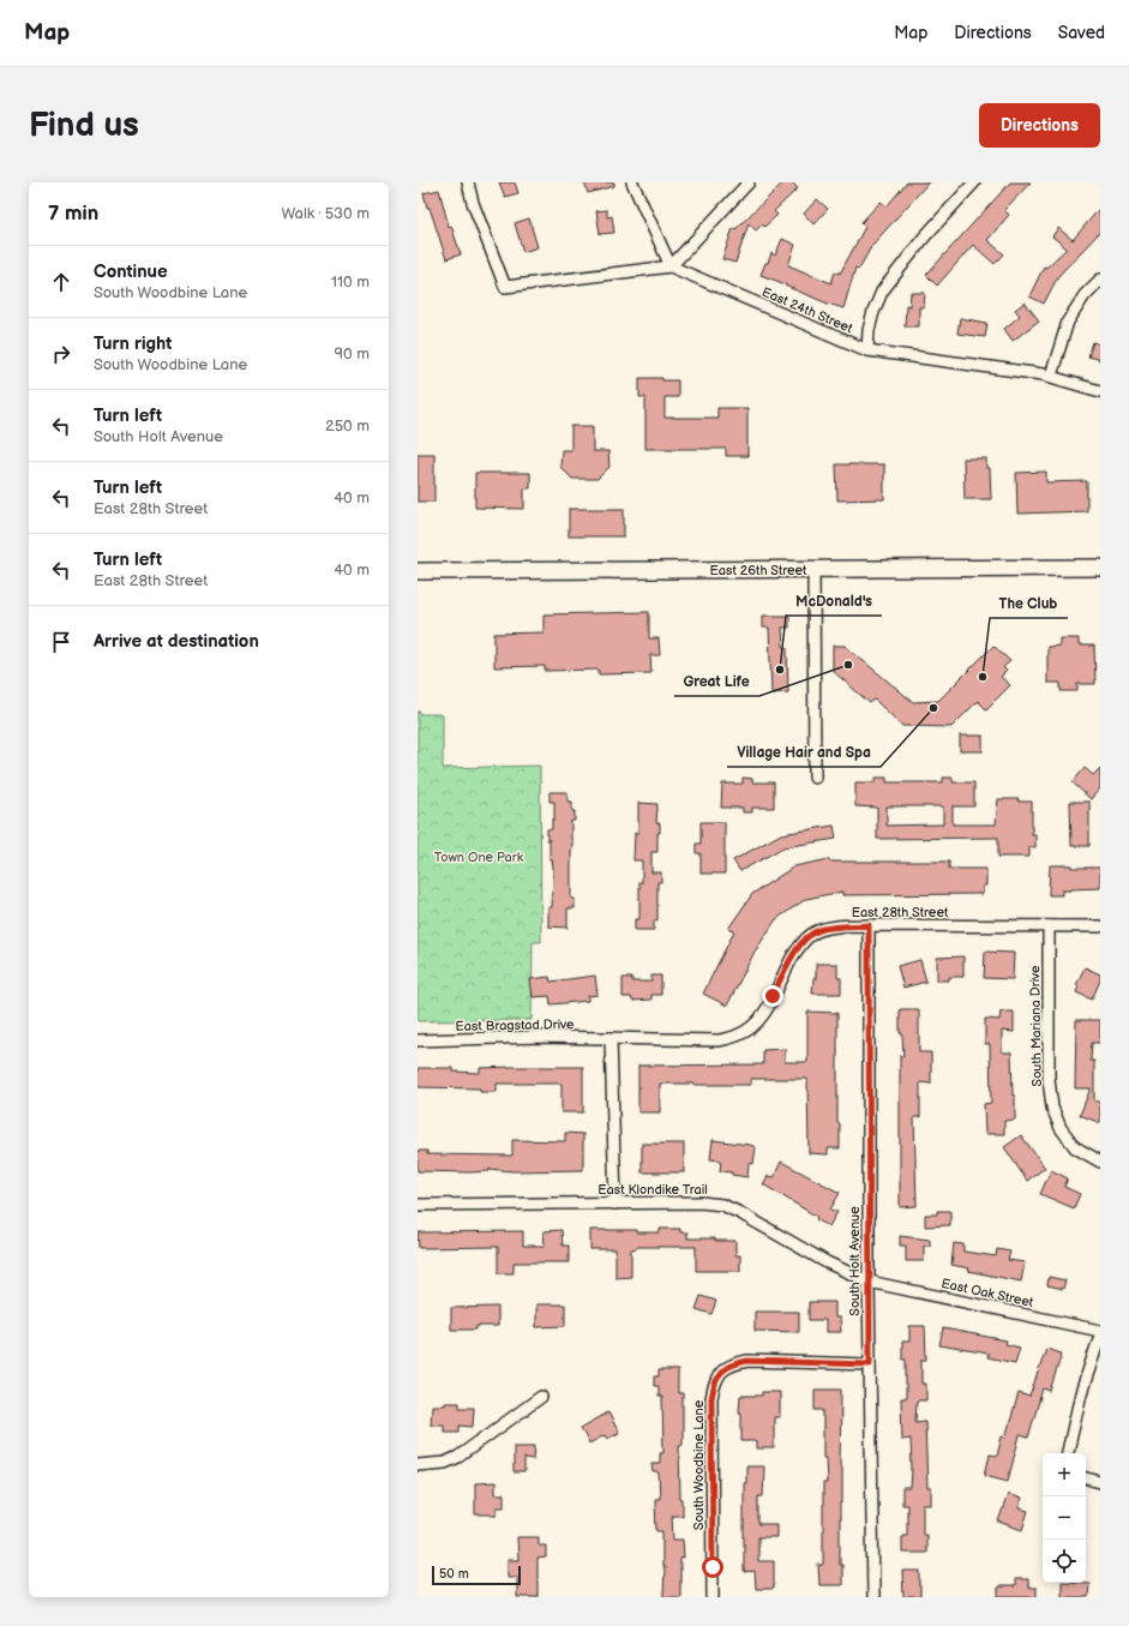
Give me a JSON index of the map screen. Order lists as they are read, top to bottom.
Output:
{
  "streets": {
    "main road": ["East 26th Street"],
    "street": [
      "East 24th Street",
      "East 28th Street",
      "East Bragstad Drive",
      "South Mariana Drive",
      "East Klondike Trail",
      "South Holt Avenue",
      "East Oak Street",
      "South Woodbine Lane"
    ]
  },
  "crossings": [
    ["East 28th Street", "East Bragstad Drive"],
    ["East 28th Street", "South Mariana Drive"],
    ["East 28th Street", "South Holt Avenue"],
    ["East Klondike Trail", "South Holt Avenue"],
    ["East Klondike Trail", "East Oak Street"],
    ["South Holt Avenue", "East Oak Street"],
    ["South Holt Avenue", "South Woodbine Lane"]
  ],
  "parks": ["Town One Park"],
  "places": [
    "Great Life",
    "McDonald's",
    "The Club",
    "Village Hair and Spa"
  ],
  "scale_bar": "50 m",
  "page": {
    "header": "Map",
    "nav": ["Map", "Directions", "Saved"],
    "buttons": "Directions",
    "title": "Find us",
    "heading": ["7 min", "Walk · 530 m"],
    "list": [
      ["Continue", "South Woodbine Lane", "110 m"],
      ["Turn right", "South Woodbine Lane", "90 m"],
      ["Turn left", "South Holt Avenue", "250 m"],
      ["Turn left", "East 28th Street", "40 m"],
      ["Turn left", "East 28th Street", "40 m"],
      "Arrive at destination"
    ],
    "map_buttons": ["+", "−"],
    "scale": "50 m"
  }
}
